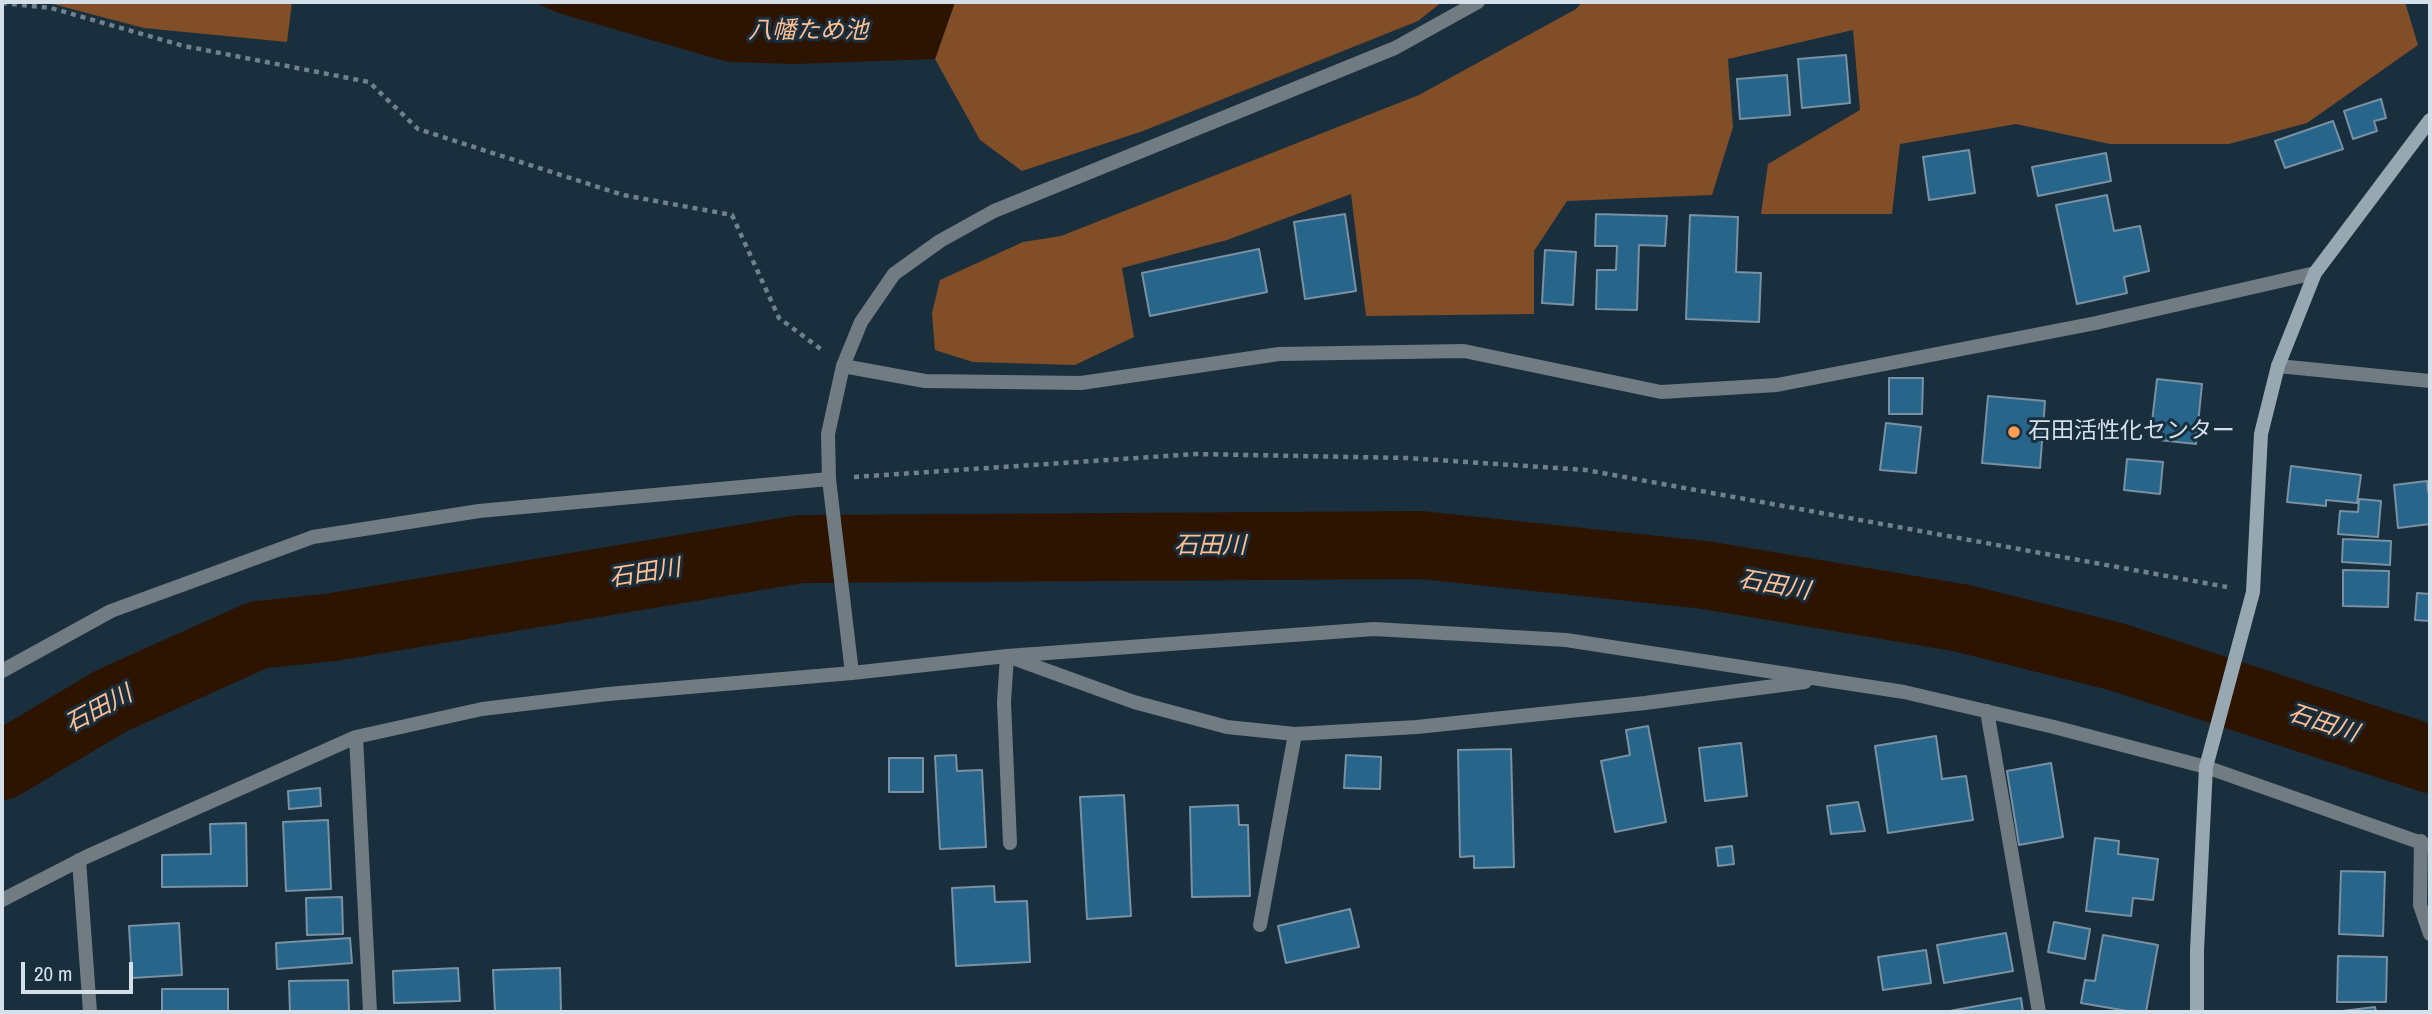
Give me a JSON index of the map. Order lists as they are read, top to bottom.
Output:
{
  "water": ["八幡ため池", "石田川"],
  "places": ["石田活性化センター"],
  "scale_bar": "20 m"
}
